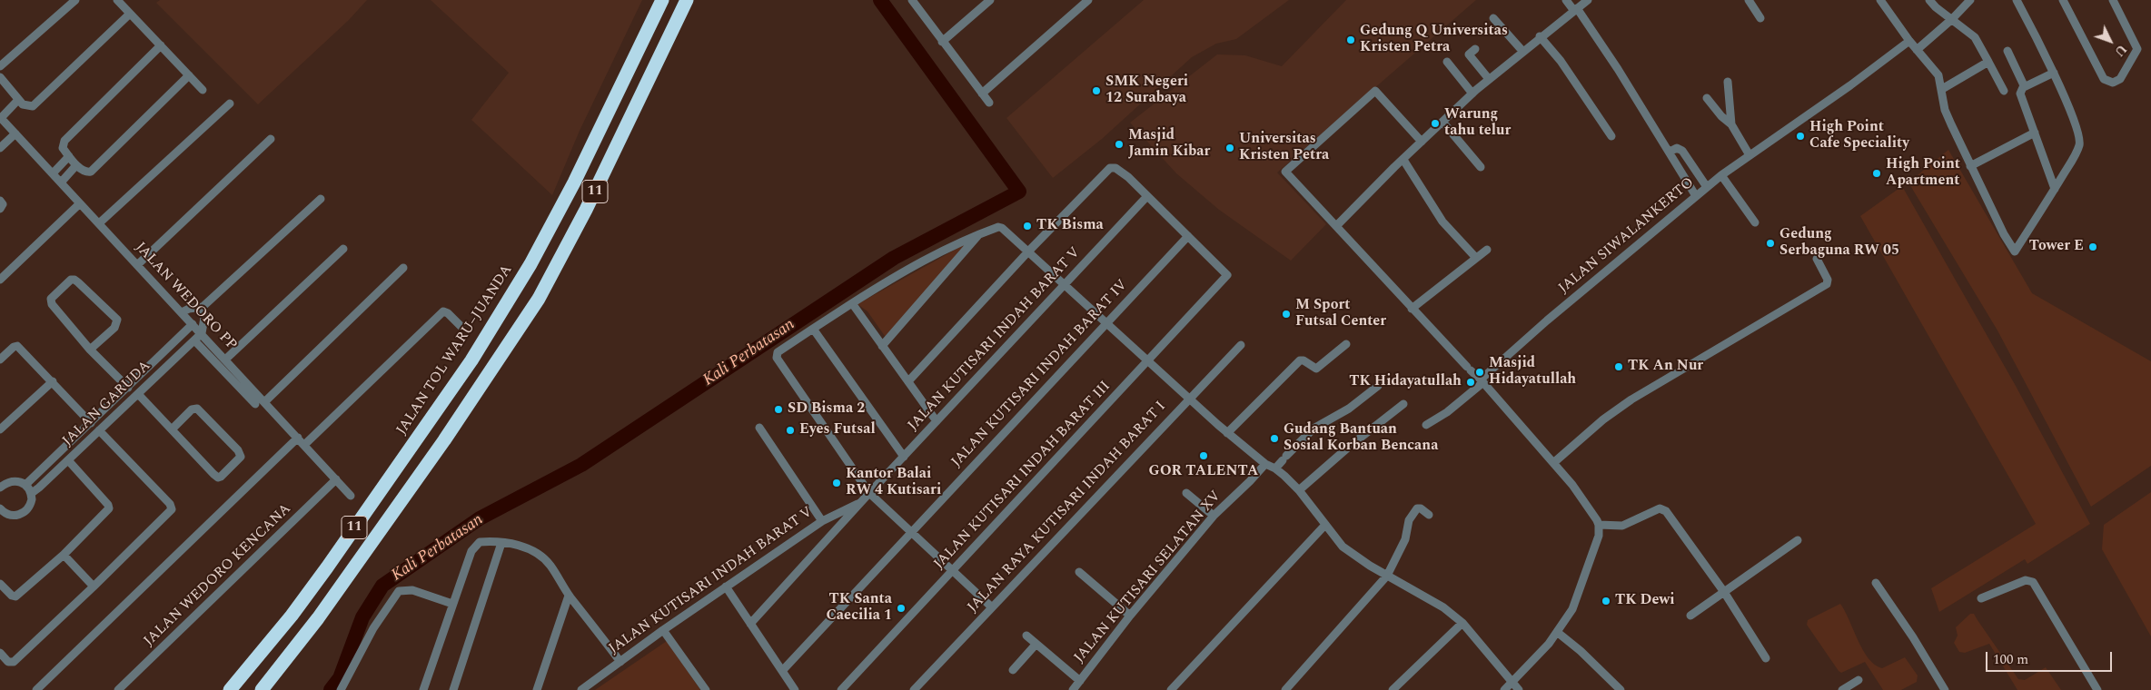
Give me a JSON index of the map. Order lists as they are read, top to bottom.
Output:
{
  "streets": {
    "highway": ["11", "JALAN TOL WARU–JUANDA"],
    "street": [
      "JALAN SIWALANKERTO",
      "JALAN WEDORO PP",
      "JALAN KUTISARI INDAH BARAT V",
      "JALAN KUTISARI INDAH BARAT IV",
      "JALAN GARUDA",
      "JALAN KUTISARI INDAH BARAT III",
      "JALAN RAYA KUTISARI INDAH BARAT I",
      "JALAN WEDORO KENCANA",
      "JALAN KUTISARI SELATAN XV"
    ]
  },
  "crossings": [
    ["JALAN WEDORO PP", "JALAN GARUDA"],
    ["JALAN WEDORO PP", "JALAN WEDORO KENCANA"],
    ["JALAN KUTISARI INDAH BARAT IV", "JALAN KUTISARI INDAH BARAT III"]
  ],
  "water": ["Kali Perbatasan"],
  "places": [
    "Gedung Q Universitas Kristen Petra",
    "SMK Negeri 12 Surabaya",
    "Warung tahu telur",
    "High Point Cafe Speciality",
    "Masjid Jamin Kibar",
    "Universitas Kristen Petra",
    "High Point Apartment",
    "TK Bisma",
    "Gedung Serbaguna RW 05",
    "Tower E",
    "M Sport Futsal Center",
    "TK An Nur",
    "Masjid Hidayatullah",
    "TK Hidayatullah",
    "SD Bisma 2",
    "Eyes Futsal",
    "Gudang Bantuan Sosial Korban Bencana",
    "GOR TALENTA",
    "Kantor Balai RW 4 Kutisari",
    "TK Dewi",
    "TK Santa Caecilia 1"
  ],
  "scale_bar": "100 m",
  "north": "bottom right"
}
